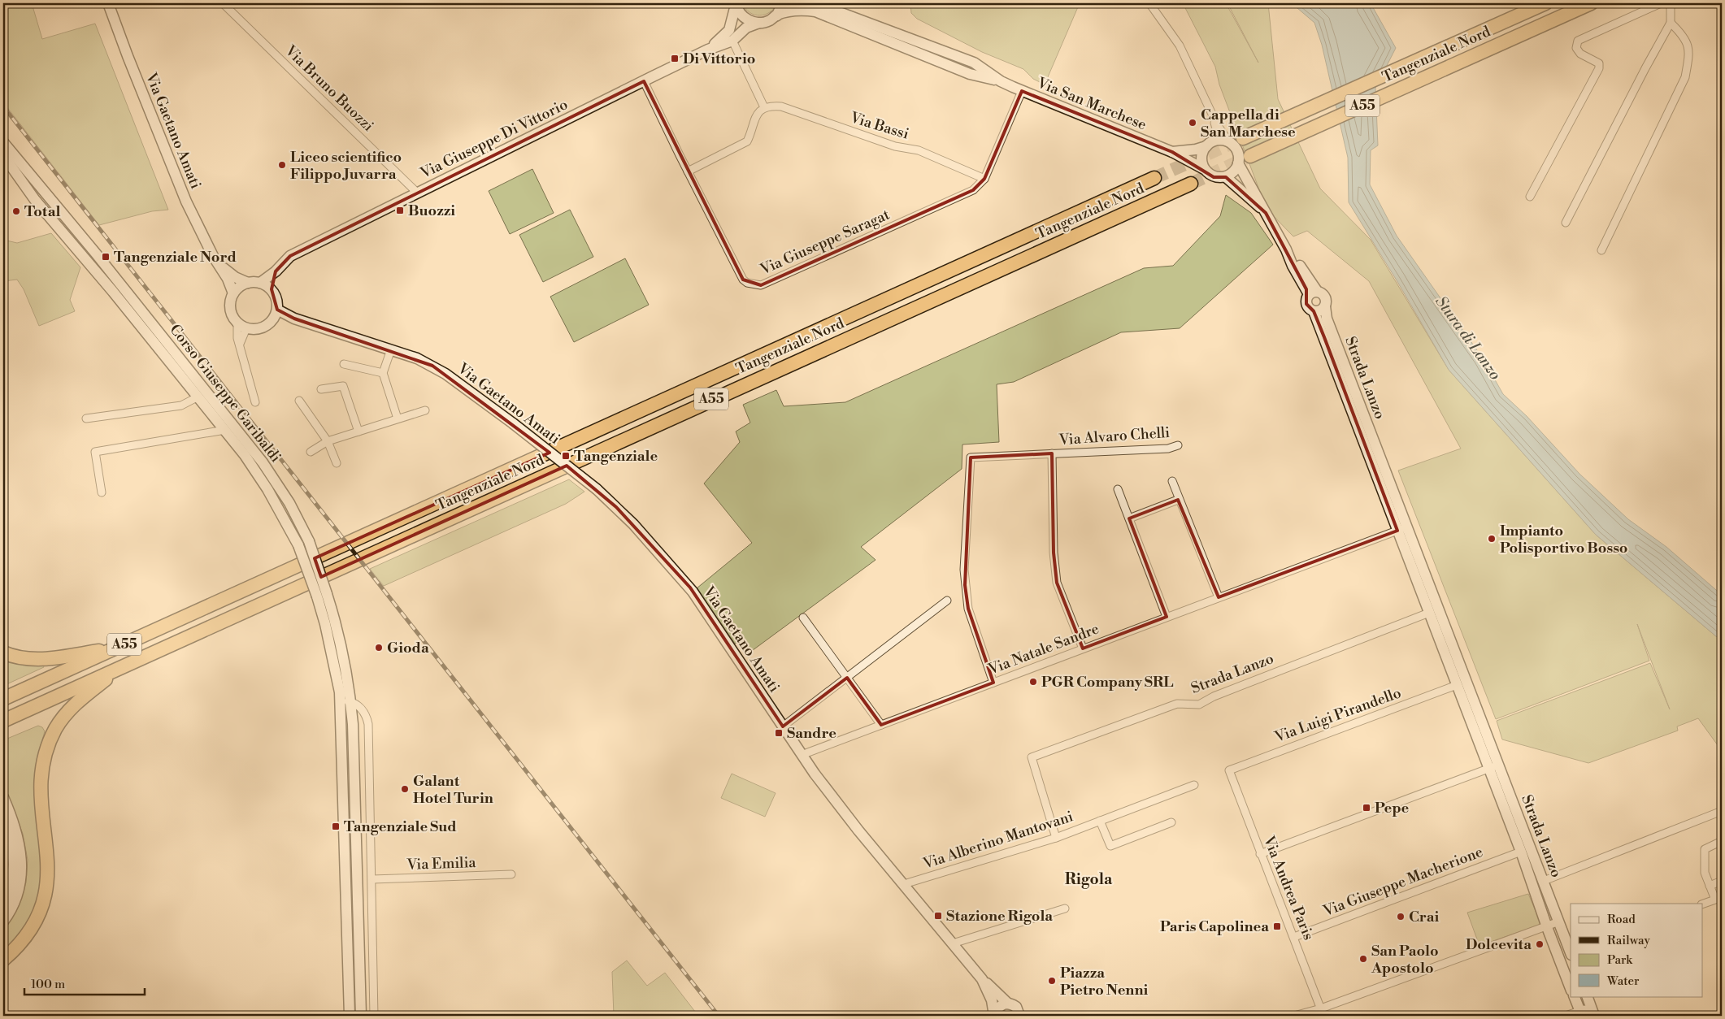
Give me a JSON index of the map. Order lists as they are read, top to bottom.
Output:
{
  "streets": {
    "highway": ["Tangenziale Nord", "A55"],
    "street": [
      "Via Bruno Buozzi",
      "Via San Marchese",
      "Via Bassi",
      "Via Gaetano Amati",
      "Via Giuseppe Di Vittorio",
      "Via Giuseppe Saragat",
      "Strada Lanzo",
      "Corso Giuseppe Garibaldi",
      "Via Alvaro Chelli",
      "Via Natale Sandre",
      "Via Luigi Pirandello",
      "Via Alberino Mantovani",
      "Via Emilia",
      "Via Giuseppe Macherione",
      "Via Andrea Paris"
    ]
  },
  "crossings": [
    ["Via Bruno Buozzi", "Via Giuseppe Di Vittorio"],
    ["Via San Marchese", "Via Giuseppe Di Vittorio"],
    ["Via San Marchese", "Via Giuseppe Saragat"],
    ["Via Bassi", "Via Giuseppe Saragat"],
    ["Via Gaetano Amati", "Via Giuseppe Di Vittorio"],
    ["Via Gaetano Amati", "Via Natale Sandre"],
    ["Via Gaetano Amati", "Via Alberino Mantovani"],
    ["Via Giuseppe Di Vittorio", "Via Giuseppe Saragat"],
    ["Strada Lanzo", "Via Luigi Pirandello"],
    ["Strada Lanzo", "Via Alberino Mantovani"],
    ["Strada Lanzo", "Via Giuseppe Macherione"],
    ["Via Alvaro Chelli", "Via Natale Sandre"],
    ["Via Luigi Pirandello", "Via Andrea Paris"],
    ["Via Giuseppe Macherione", "Via Andrea Paris"]
  ],
  "districts": ["Rigola"],
  "water": ["Stura di Lanzo"],
  "places": {
    "transit": [
      "Di Vittorio",
      "Buozzi",
      "Tangenziale Nord",
      "Tangenziale",
      "Sandre",
      "Pepe",
      "Tangenziale Sud",
      "Stazione Rigola",
      "Paris Capolinea"
    ],
    "other": [
      "Cappella di San Marchese",
      "Liceo scientifico Filippo Juvarra",
      "Total",
      "Impianto Polisportivo Bosso",
      "Gioda",
      "PGR Company SRL",
      "Galant Hotel Turin",
      "Crai",
      "Dolcevita",
      "San Paolo Apostolo",
      "Piazza Pietro Nenni"
    ]
  },
  "legend": [
    "Road",
    "Railway",
    "Park",
    "Water"
  ],
  "scale_bar": "100 m"
}
